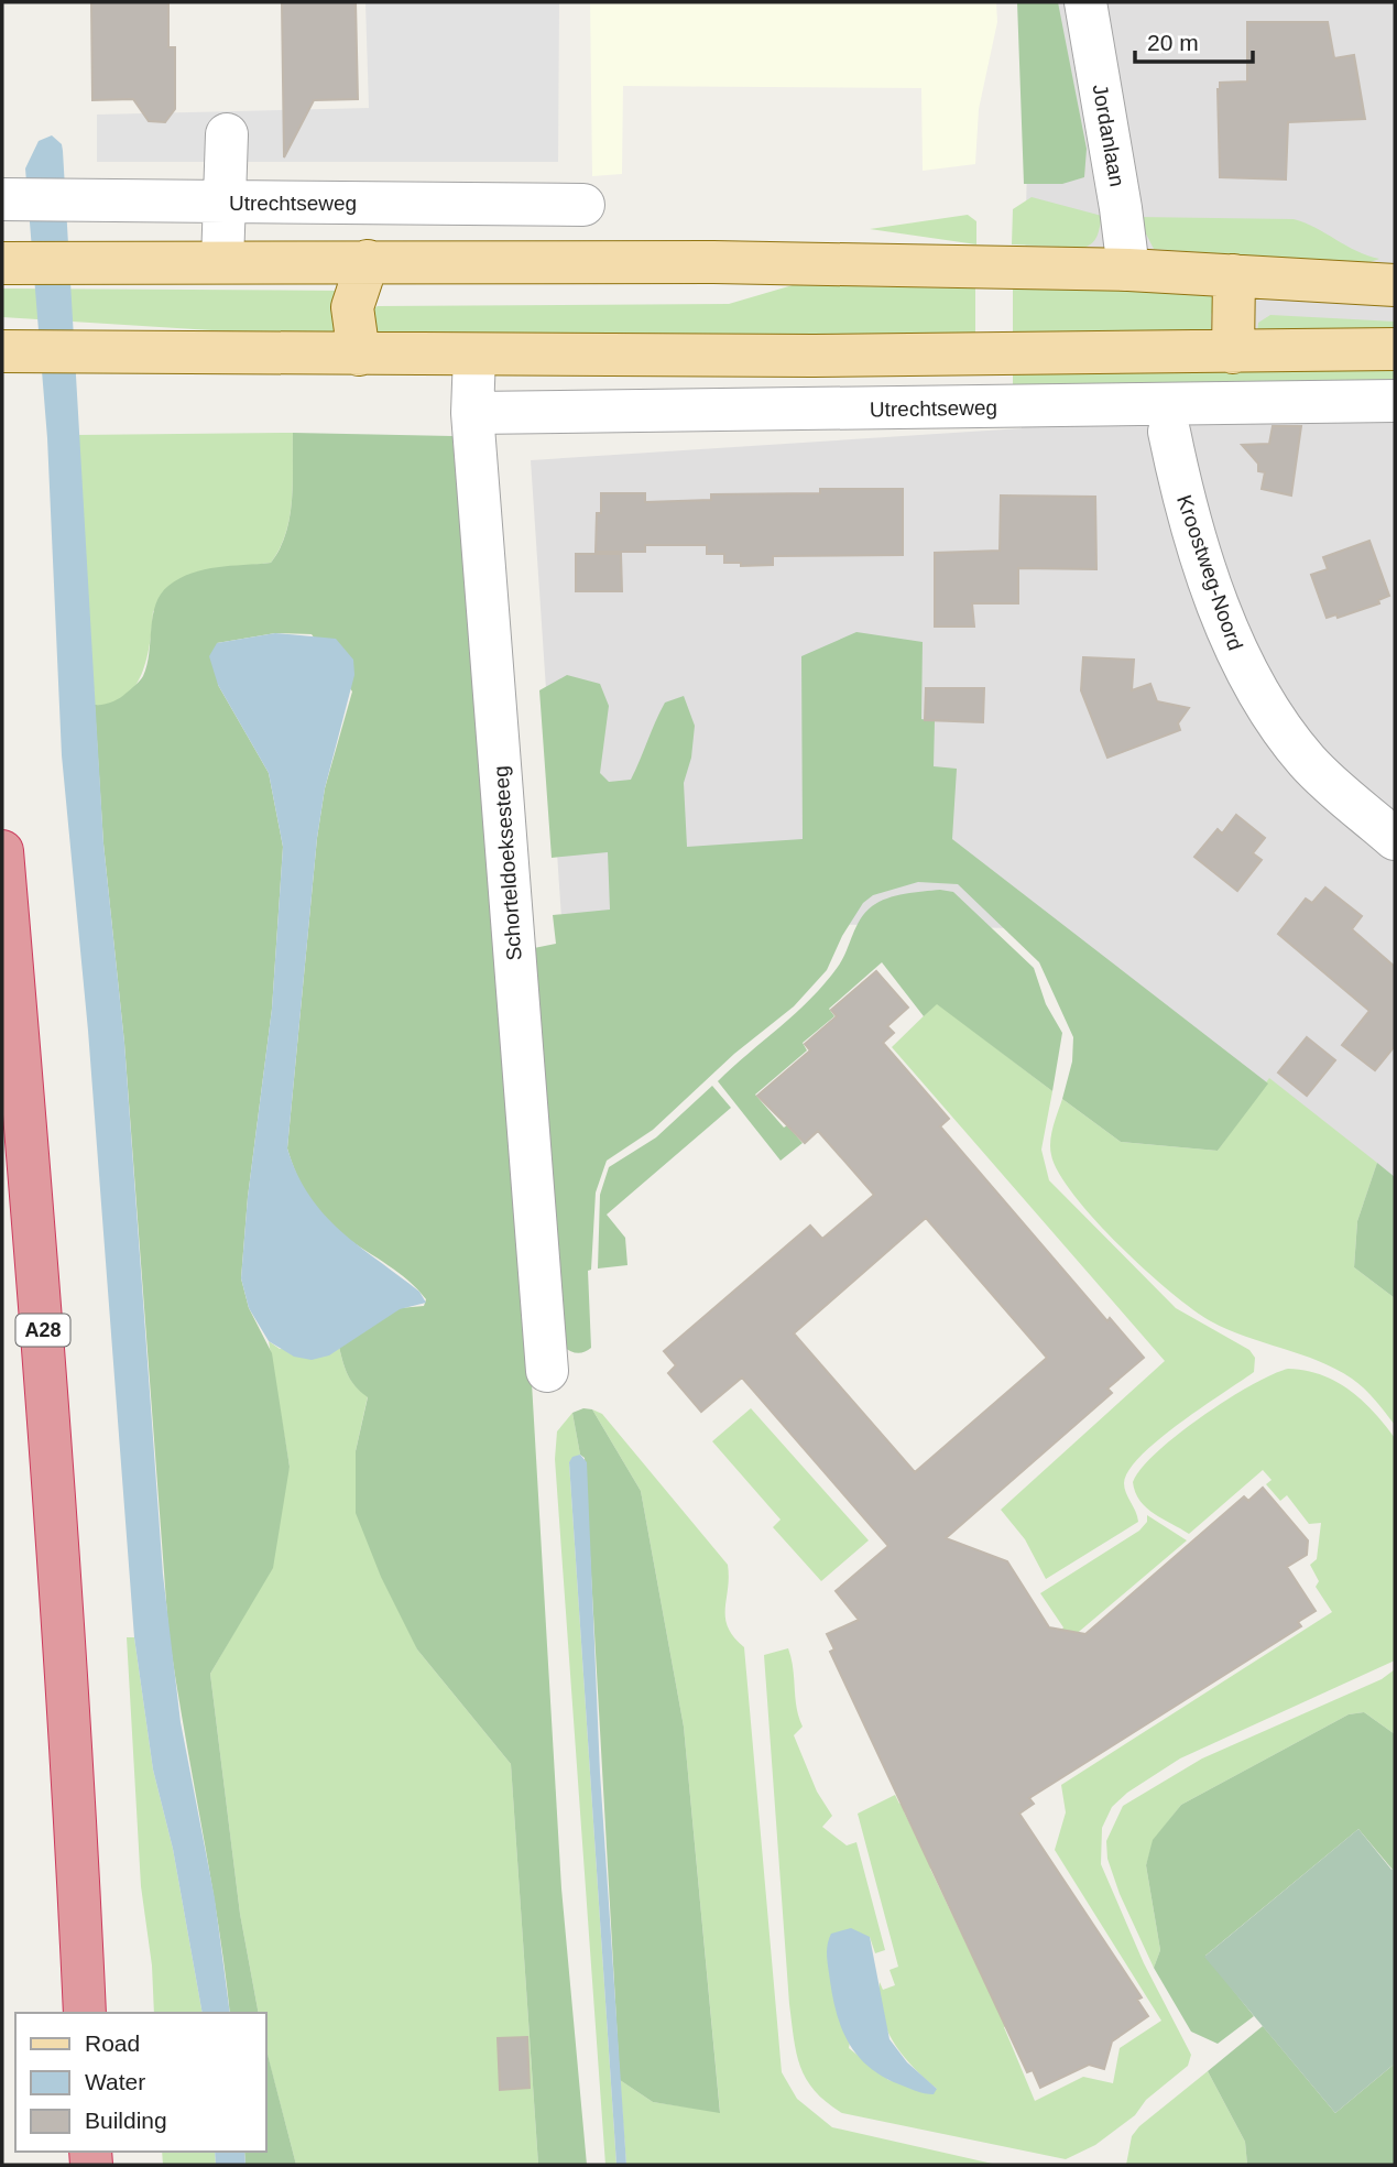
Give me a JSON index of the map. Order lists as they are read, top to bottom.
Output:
{
  "streets": {
    "highway": ["A28"],
    "street": [
      "Jordanlaan",
      "Utrechtseweg",
      "Kroostweg-Noord",
      "Schorteldoeksesteeg"
    ]
  },
  "crossings": [
    ["Utrechtseweg", "Schorteldoeksesteeg"]
  ],
  "legend": ["Road", "Water", "Building"],
  "scale_bar": "20 m"
}
